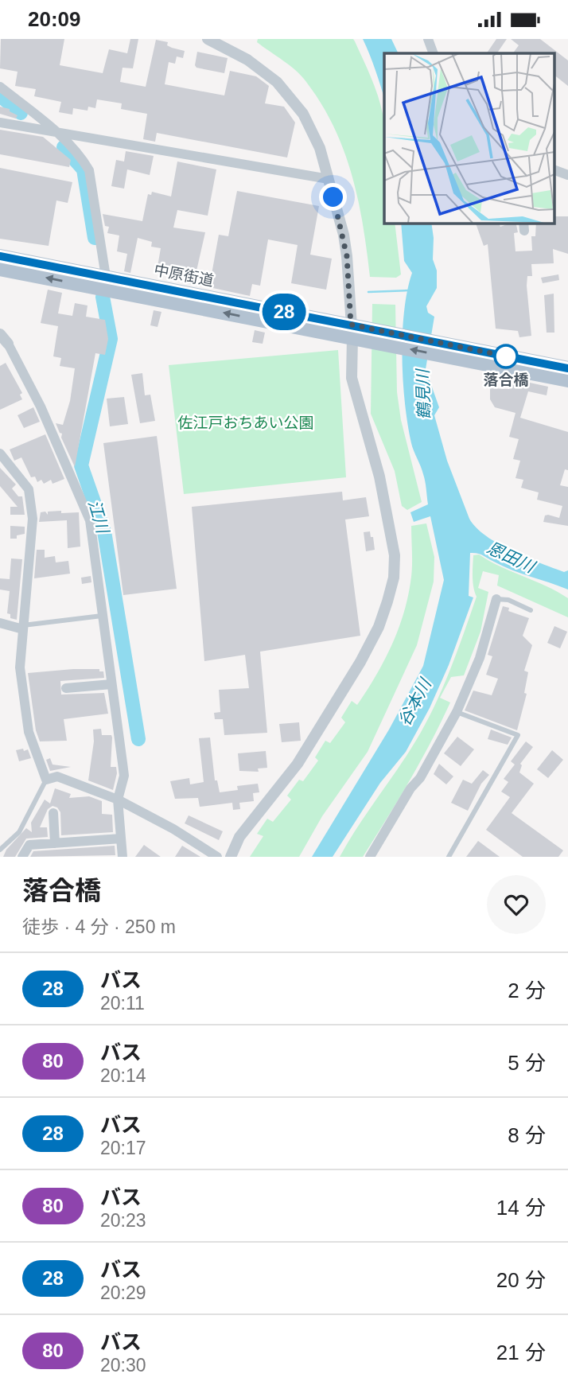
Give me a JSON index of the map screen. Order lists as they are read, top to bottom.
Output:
{
  "streets": {
    "main road": ["中原街道"]
  },
  "water": [
    "鶴見川",
    "江川",
    "恩田川",
    "谷本川"
  ],
  "parks": ["佐江戸おちあい公園"],
  "places": ["落合橋"],
  "lines": ["bus line 28"],
  "page": {
    "status": "20:09",
    "on_map": "28",
    "heading": ["落合橋", "徒歩 · 4 分 · 250 m"],
    "list": [
      {
        "mark": "28",
        "name": "バス",
        "note": "20:11",
        "value": "2 分"
      },
      {
        "mark": "80",
        "name": "バス",
        "note": "20:14",
        "value": "5 分"
      },
      {
        "mark": "28",
        "name": "バス",
        "note": "20:17",
        "value": "8 分"
      },
      {
        "mark": "80",
        "name": "バス",
        "note": "20:23",
        "value": "14 分"
      },
      {
        "mark": "28",
        "name": "バス",
        "note": "20:29",
        "value": "20 分"
      },
      {
        "mark": "80",
        "name": "バス",
        "note": "20:30",
        "value": "21 分"
      }
    ]
  }
}
